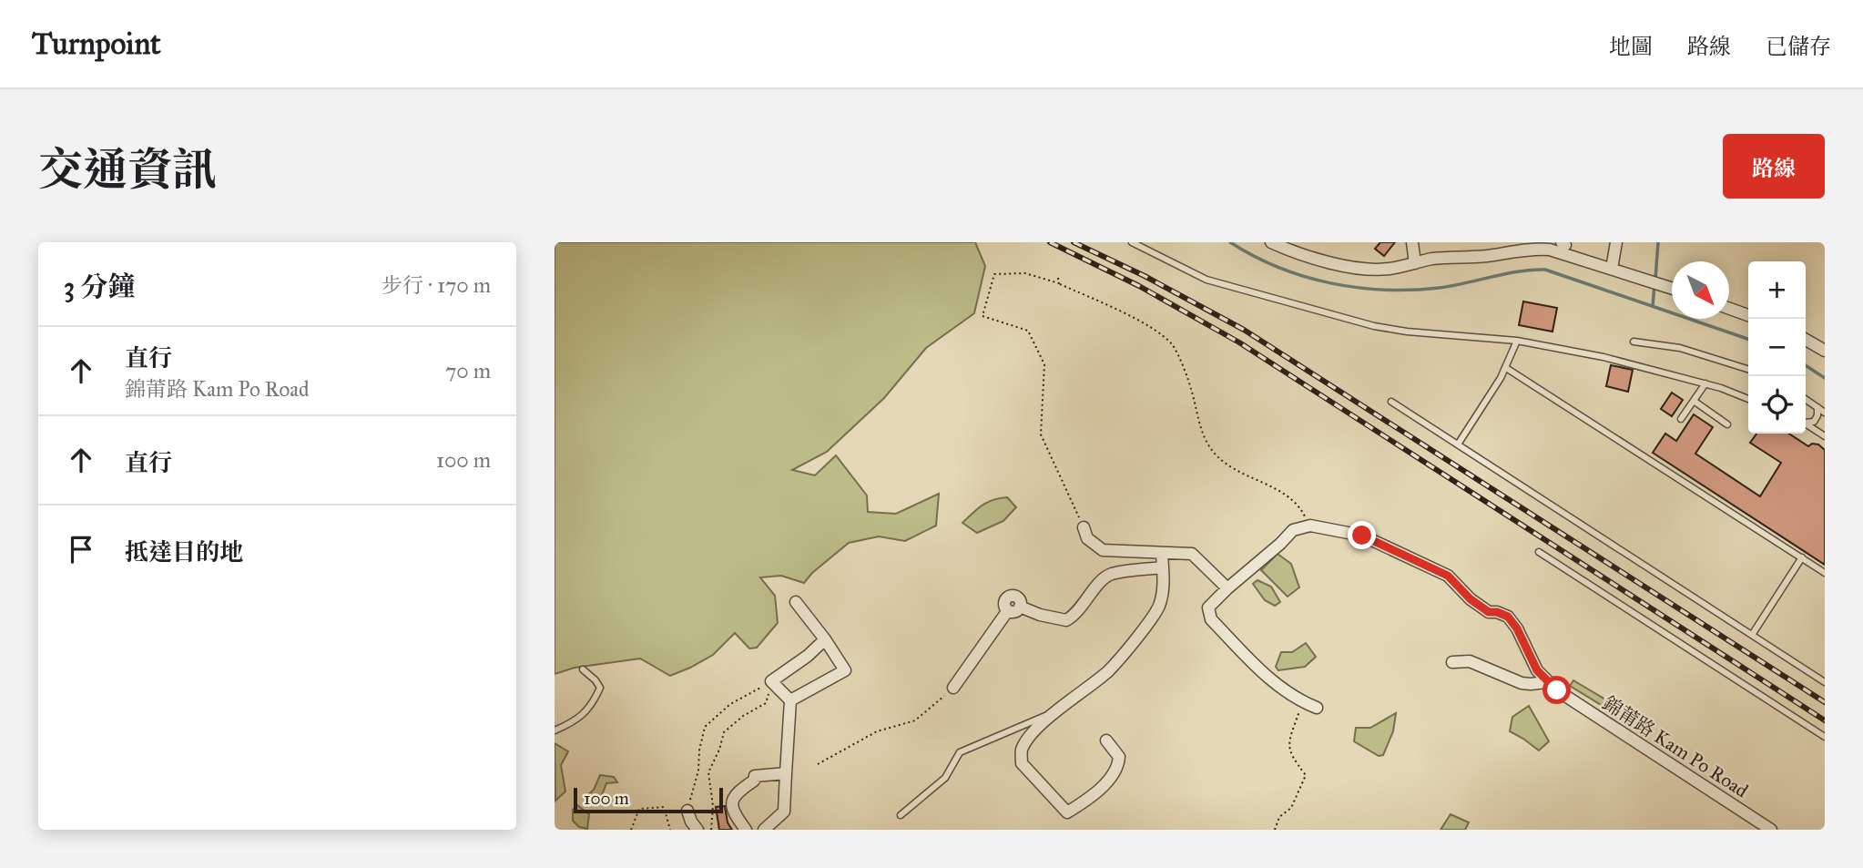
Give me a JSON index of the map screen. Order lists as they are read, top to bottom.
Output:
{
  "streets": {
    "street": ["錦莆路 Kam Po Road"]
  },
  "scale_bar": "100 m",
  "north": "bottom right",
  "page": {
    "header": "Turnpoint",
    "nav": ["地圖", "路線", "已儲存"],
    "title": "交通資訊",
    "buttons": "路線",
    "heading": ["3 分鐘", "步行 · 170 m"],
    "map_buttons": ["+", "−"],
    "list": [
      ["直行", "錦莆路 Kam Po Road", "70 m"],
      ["直行", "100 m"],
      "抵達目的地"
    ],
    "scale": "100 m"
  }
}
